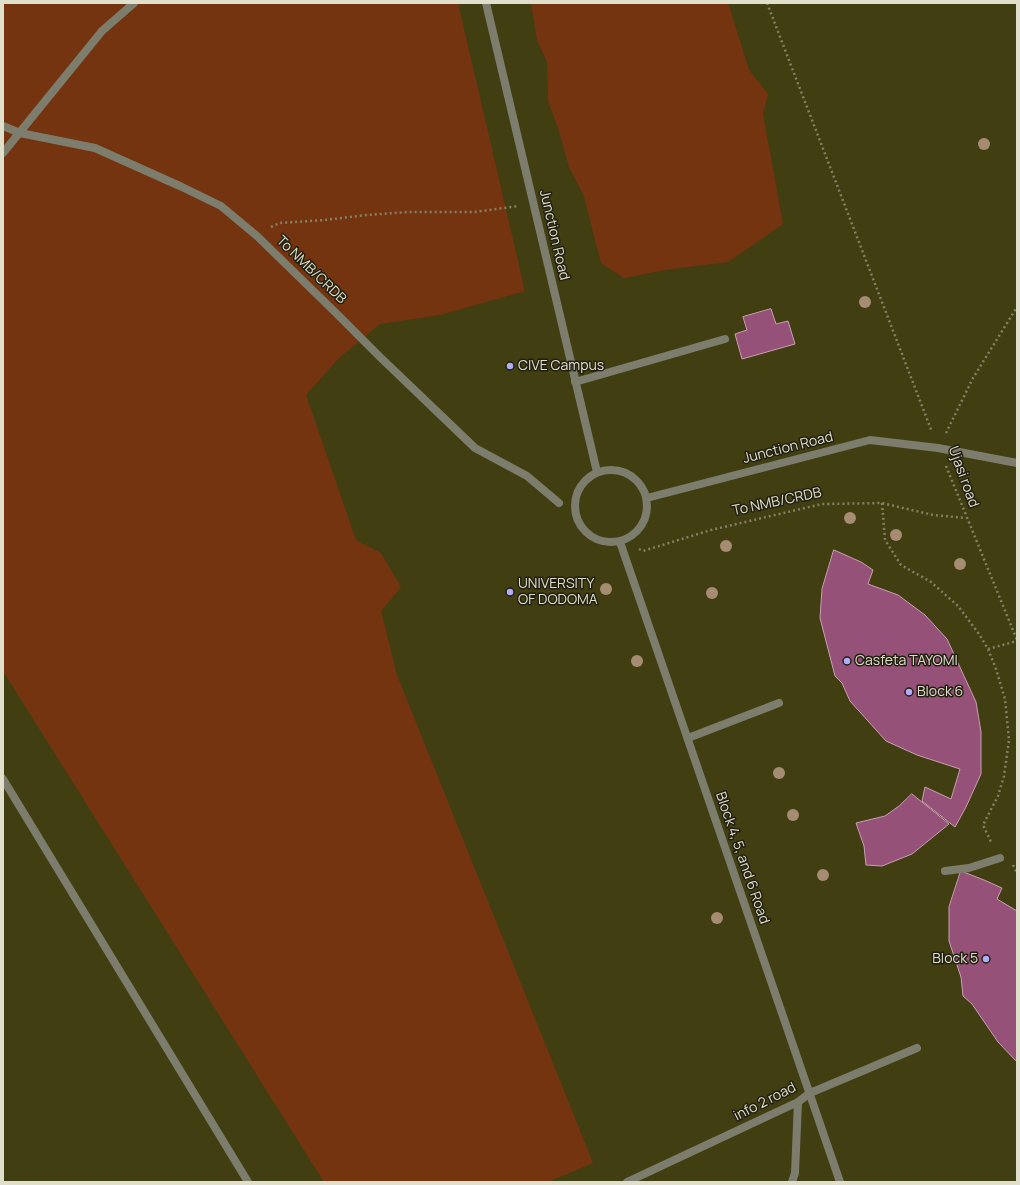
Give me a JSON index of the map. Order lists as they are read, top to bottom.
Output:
{
  "streets": {
    "street": [
      "Junction Road",
      "To NMB/CRDB",
      "Block 4, 5, and 6 Road",
      "info 2 road"
    ],
    "path": ["Ujasi road"]
  },
  "crossings": [
    ["Junction Road", "To NMB/CRDB"],
    ["Junction Road", "Ujasi road"],
    ["Junction Road", "Block 4, 5, and 6 Road"],
    ["To NMB/CRDB", "Ujasi road"],
    ["To NMB/CRDB", "Block 4, 5, and 6 Road"],
    ["Block 4, 5, and 6 Road", "info 2 road"]
  ],
  "places": [
    "CIVE Campus",
    "UNIVERSITY OF DODOMA",
    "Casfeta TAYOMI",
    "Block 6",
    "Block 5"
  ]
}
